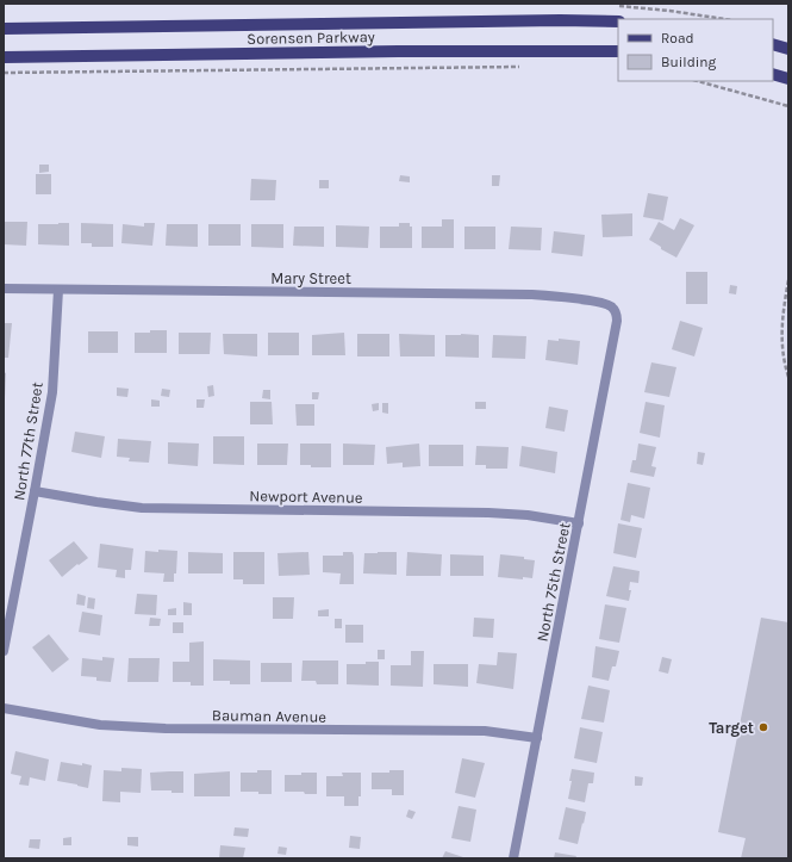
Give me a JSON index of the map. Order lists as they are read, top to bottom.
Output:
{
  "streets": {
    "main road": ["Sorensen Parkway"],
    "street": [
      "Mary Street",
      "North 77th Street",
      "Newport Avenue",
      "North 75th Street",
      "Bauman Avenue"
    ]
  },
  "crossings": [
    ["Mary Street", "North 77th Street"],
    ["Mary Street", "North 75th Street"],
    ["North 77th Street", "Newport Avenue"],
    ["Newport Avenue", "North 75th Street"],
    ["North 75th Street", "Bauman Avenue"]
  ],
  "places": ["Target"],
  "legend": ["Road", "Building"]
}
